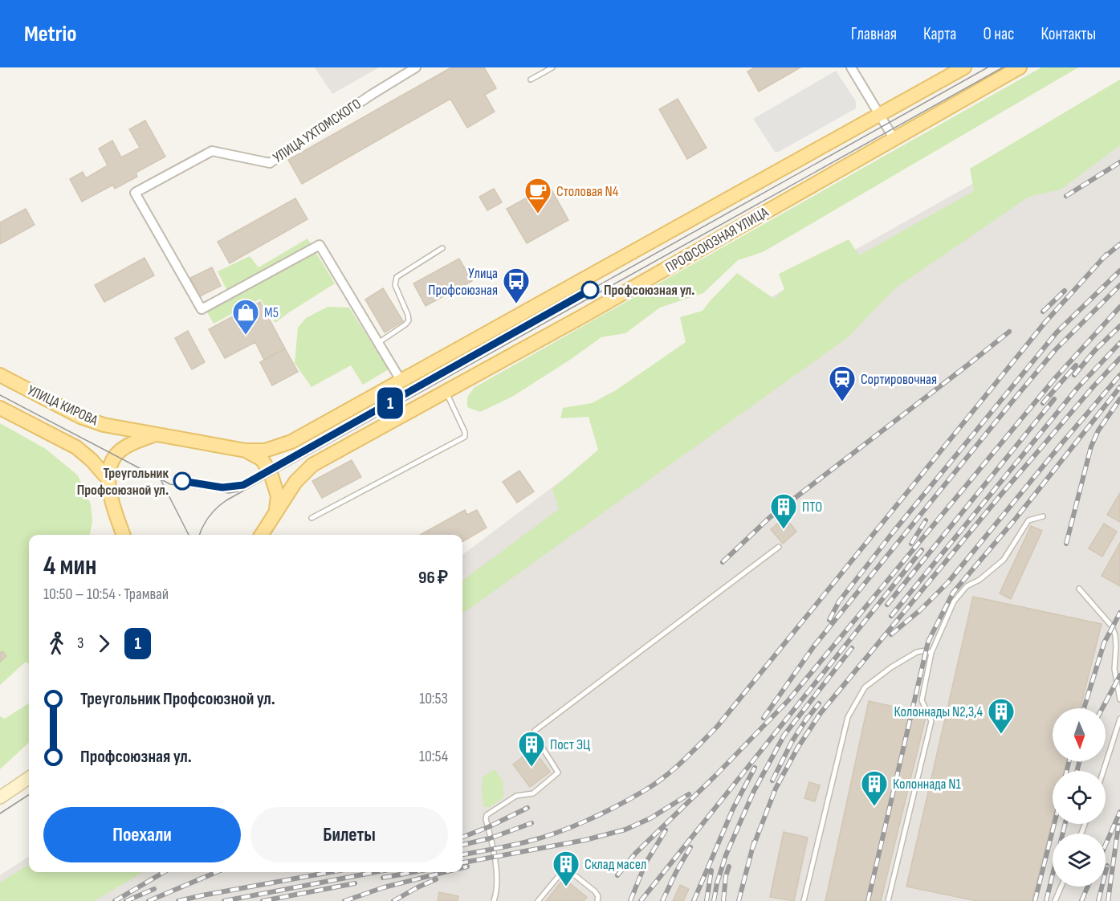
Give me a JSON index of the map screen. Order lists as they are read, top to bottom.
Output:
{
  "streets": {
    "main road": ["ПРОФСОЮЗНАЯ УЛИЦА", "УЛИЦА КИРОВА"],
    "street": ["УЛИЦА УХТОМСКОГО"]
  },
  "crossings": [
    ["ПРОФСОЮЗНАЯ УЛИЦА", "УЛИЦА КИРОВА"]
  ],
  "places": {
    "cafe": ["Столовая N4"],
    "other": ["Профсоюзная ул.", "Треугольник Профсоюзной ул."],
    "bus stop": ["Улица Профсоюзная"],
    "shop": ["М5"],
    "station": ["Сортировочная"],
    "building": [
      "ПТО",
      "Колоннады N2,3,4",
      "Пост ЭЦ",
      "Колоннада N1",
      "Склад масел"
    ]
  },
  "lines": ["tram line 1"],
  "north": "bottom",
  "page": {
    "header": "Metrio",
    "nav": [
      "Главная",
      "Карта",
      "О нас",
      "Контакты"
    ],
    "on_map": "1",
    "heading": ["4 мин", "10:50 – 10:54 · Трамвай", "96 ₽"],
    "legs": ["3", "1"],
    "list": [
      {
        "name": "Треугольник Профсоюзной ул.",
        "value": "10:53"
      },
      {
        "name": "Профсоюзная ул.",
        "value": "10:54"
      }
    ],
    "buttons": ["Поехали", "Билеты"]
  }
}
